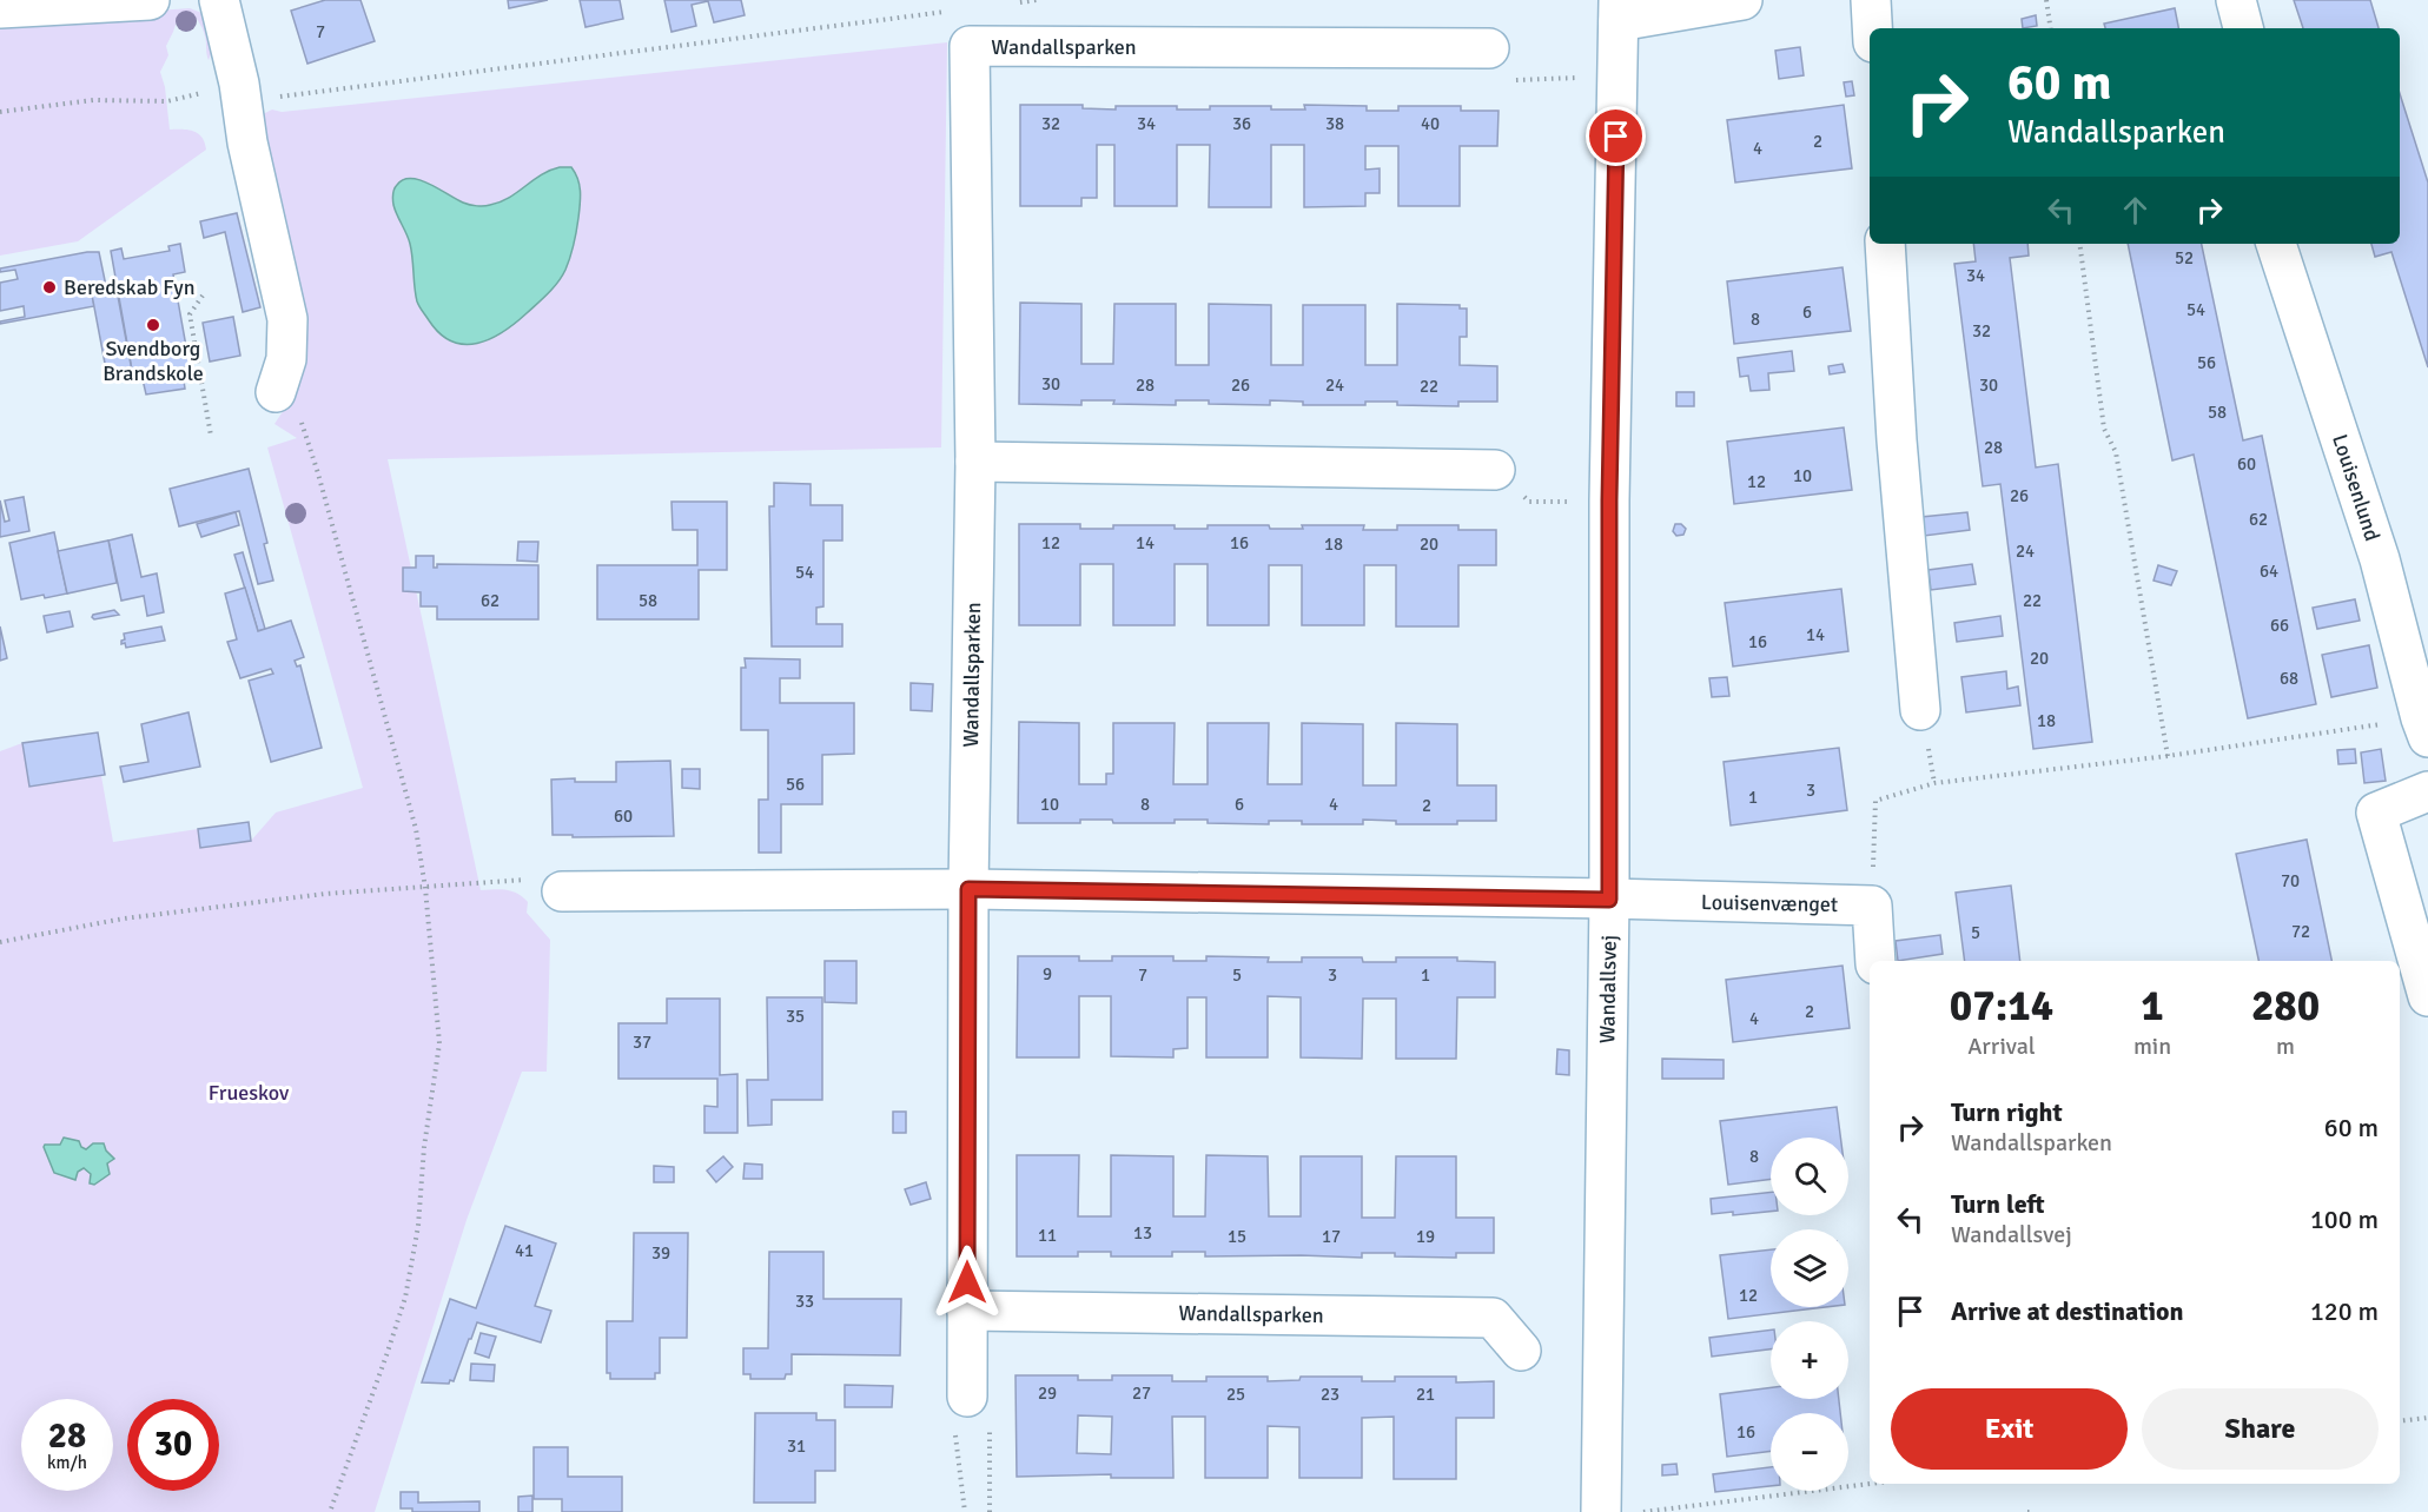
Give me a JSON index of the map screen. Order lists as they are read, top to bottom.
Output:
{
  "streets": {
    "street": [
      "Wandallsparken",
      "Louisenlund",
      "Louisenvænget",
      "Wandallsvej"
    ]
  },
  "crossings": [
    ["Louisenvænget", "Wandallsvej"]
  ],
  "parks": ["Frueskov"],
  "places": ["Beredskab Fyn", "Svendborg Brandskole"],
  "house_numbers": [
    "7",
    "32",
    "34",
    "36",
    "38",
    "40",
    "2",
    "4",
    "52",
    "34",
    "54",
    "6",
    "8",
    "32",
    "56",
    "30",
    "28",
    "26",
    "24",
    "30",
    "22",
    "58",
    "28",
    "60",
    "10",
    "12",
    "26",
    "62",
    "12",
    "14",
    "16",
    "18",
    "20",
    "24",
    "64",
    "54",
    "62",
    "58",
    "22",
    "66",
    "14",
    "16",
    "20",
    "68",
    "18",
    "56",
    "3",
    "1",
    "10",
    "8",
    "6",
    "4",
    "2",
    "60",
    "70",
    "72",
    "5",
    "9",
    "7",
    "5",
    "3",
    "1",
    "2",
    "35",
    "4",
    "37",
    "8",
    "13",
    "11",
    "15",
    "17",
    "19",
    "41",
    "39",
    "12",
    "33",
    "29",
    "27",
    "25",
    "23",
    "21",
    "16",
    "31"
  ],
  "page": {
    "turn": ["60 m", "Wandallsparken"],
    "eta": [
      "07:14",
      "Arrival",
      "1",
      "min",
      "280",
      "m"
    ],
    "list": [
      {
        "name": "Turn right",
        "note": "Wandallsparken",
        "value": "60 m"
      },
      {
        "name": "Turn left",
        "note": "Wandallsvej",
        "value": "100 m"
      },
      {
        "name": "Arrive at destination",
        "value": "120 m"
      }
    ],
    "map_buttons": ["+", "−"],
    "buttons": ["Exit", "Share"],
    "speed": "28 km/h",
    "limit": "30"
  }
}
